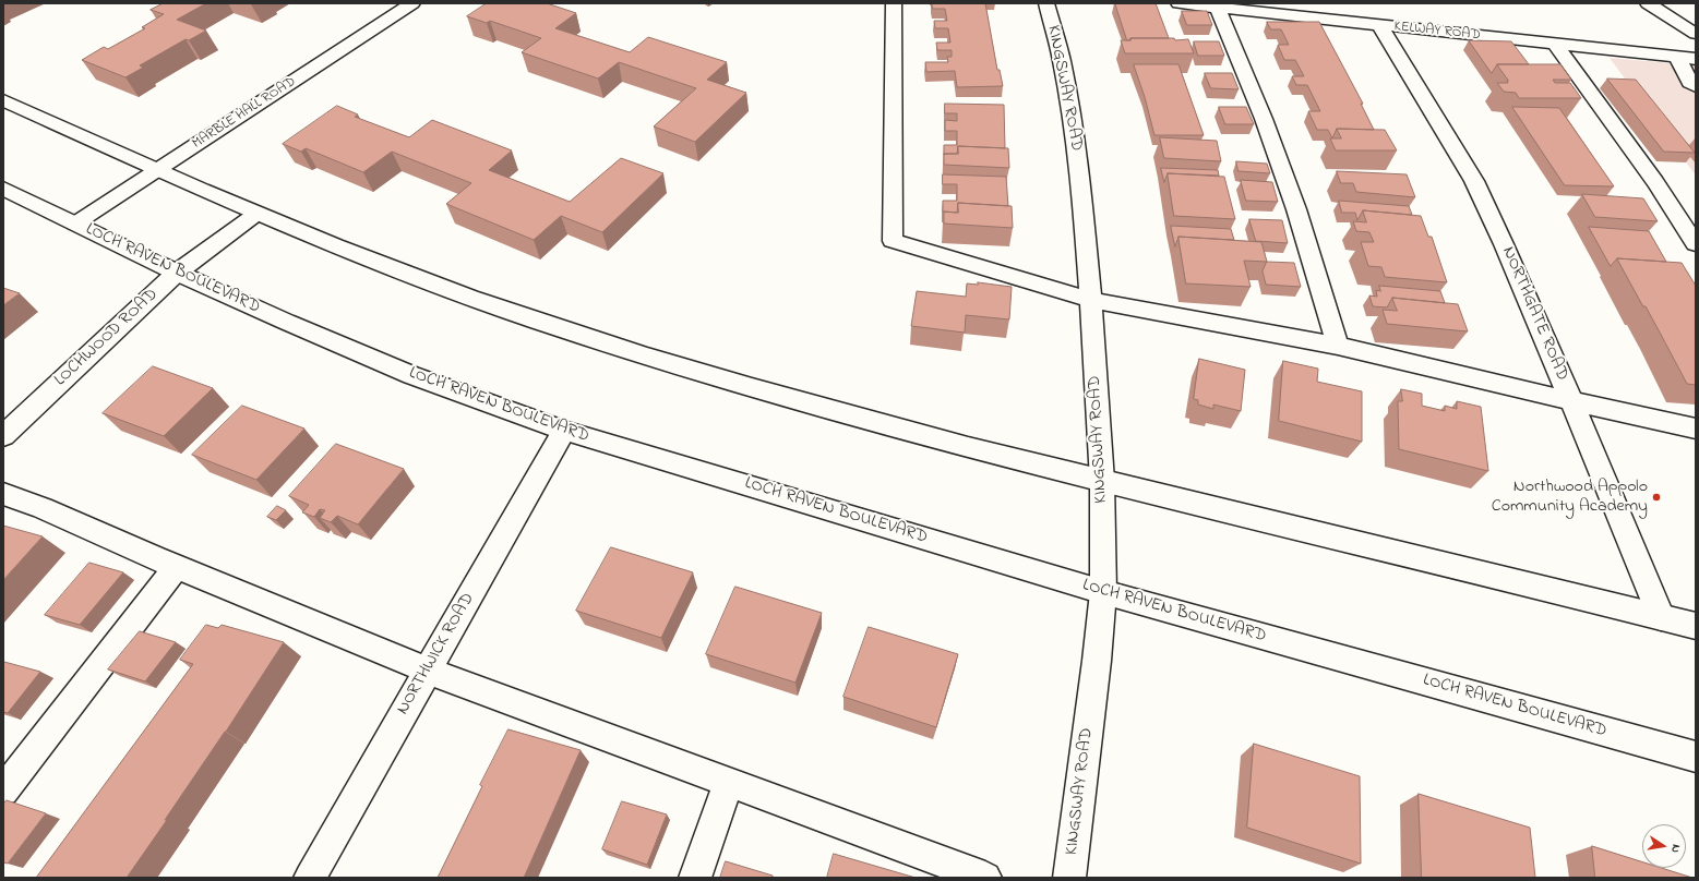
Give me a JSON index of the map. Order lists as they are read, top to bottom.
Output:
{
  "streets": {
    "street": [
      "KELWAY ROAD",
      "KINGSWAY ROAD",
      "MARBLE HALL ROAD",
      "LOCH RAVEN BOULEVARD",
      "NORTHGATE ROAD",
      "LOCHWOOD ROAD",
      "NORTHWICK ROAD"
    ]
  },
  "crossings": [
    ["KELWAY ROAD", "NORTHGATE ROAD"],
    ["KINGSWAY ROAD", "LOCH RAVEN BOULEVARD"],
    ["MARBLE HALL ROAD", "LOCH RAVEN BOULEVARD"],
    ["LOCH RAVEN BOULEVARD", "LOCHWOOD ROAD"],
    ["LOCH RAVEN BOULEVARD", "NORTHWICK ROAD"]
  ],
  "places": ["Northwood Appolo Community Academy"],
  "north": "right"
}
